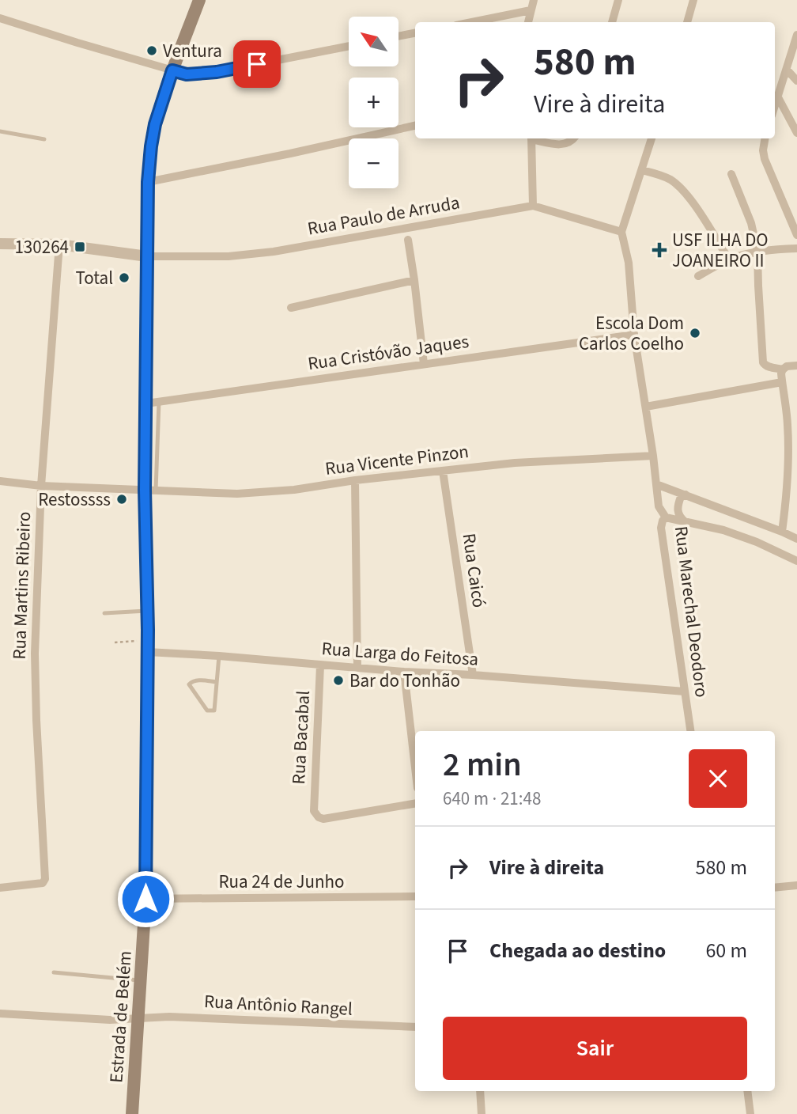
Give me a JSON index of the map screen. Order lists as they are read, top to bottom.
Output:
{
  "streets": {
    "main road": ["Estrada de Belém"],
    "street": [
      "Rua Paulo de Arruda",
      "Rua Cristóvão Jaques",
      "Rua Vicente Pinzon",
      "Rua Caicó",
      "Rua Martins Ribeiro",
      "Rua Marechal Deodoro",
      "Rua Larga do Feitosa",
      "Rua Bacabal",
      "Rua 24 de Junho",
      "Rua Antônio Rangel"
    ]
  },
  "crossings": [
    ["Rua Paulo de Arruda", "Rua Marechal Deodoro"],
    ["Rua Paulo de Arruda", "Estrada de Belém"],
    ["Rua Cristóvão Jaques", "Rua Marechal Deodoro"],
    ["Rua Cristóvão Jaques", "Estrada de Belém"],
    ["Rua Vicente Pinzon", "Rua Caicó"],
    ["Rua Vicente Pinzon", "Rua Martins Ribeiro"],
    ["Rua Vicente Pinzon", "Rua Marechal Deodoro"],
    ["Rua Vicente Pinzon", "Estrada de Belém"],
    ["Rua Caicó", "Rua Larga do Feitosa"],
    ["Rua Marechal Deodoro", "Rua Larga do Feitosa"],
    ["Rua Larga do Feitosa", "Rua Bacabal"],
    ["Rua Larga do Feitosa", "Estrada de Belém"],
    ["Rua 24 de Junho", "Estrada de Belém"],
    ["Rua Antônio Rangel", "Estrada de Belém"]
  ],
  "places": {
    "other": [
      "Ventura",
      "Total",
      "Escola Dom Carlos Coelho",
      "Restossss",
      "Bar do Tonhão"
    ],
    "transit": ["130264"],
    "health": ["USF ILHA DO JOANEIRO II"]
  },
  "north": "top left",
  "page": {
    "map_buttons": ["+", "−"],
    "turn": ["580 m", "Vire à direita"],
    "heading": ["2 min", "640 m · 21:48"],
    "list": [
      {
        "name": "Vire à direita",
        "value": "580 m"
      },
      {
        "name": "Chegada ao destino",
        "value": "60 m"
      }
    ],
    "buttons": "Sair"
  }
}
